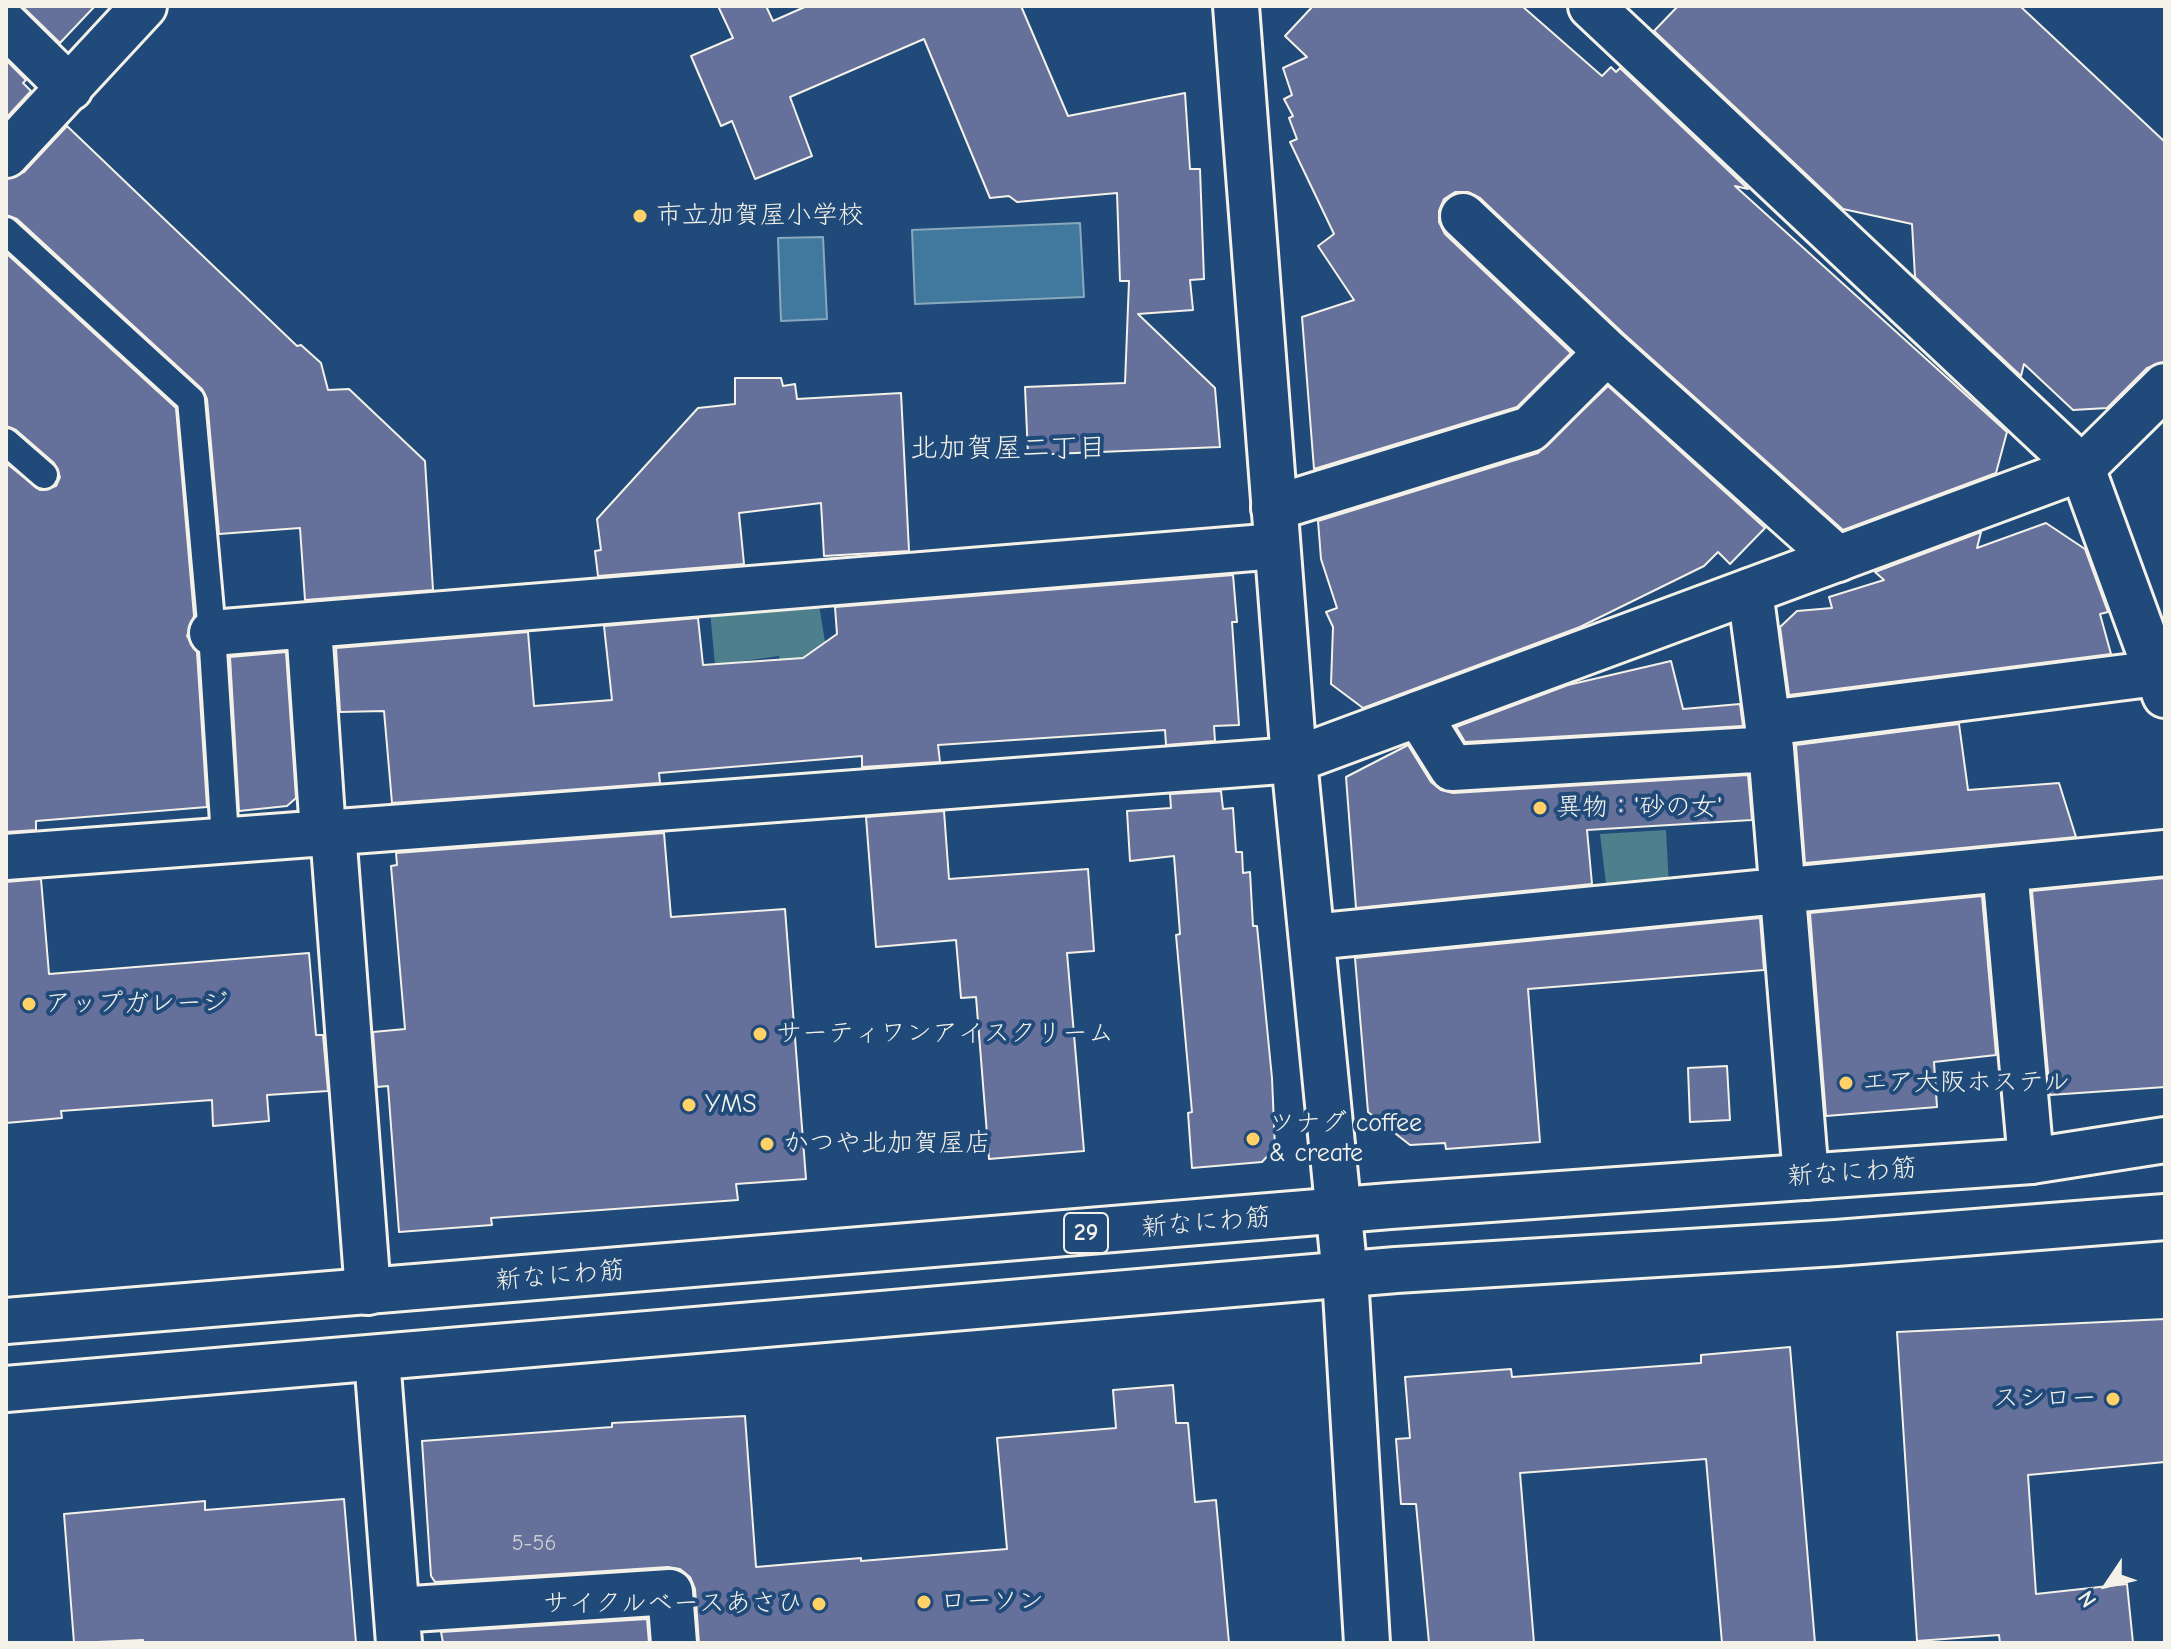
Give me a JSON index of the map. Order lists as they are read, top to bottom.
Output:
{
  "streets": {
    "street": ["新なにわ筋", "29"]
  },
  "districts": ["北加賀屋二丁目"],
  "places": [
    "市立加賀屋小学校",
    "異物：'砂の女'",
    "アップガレージ",
    "サーティワンアイスクリーム",
    "エア大阪ホステル",
    "YMS",
    "ツナグ coffee & create",
    "かつや北加賀屋店",
    "スシロー",
    "ローソン",
    "サイクルベースあさひ"
  ],
  "house_numbers": ["5-56"],
  "north": "bottom left"
}
